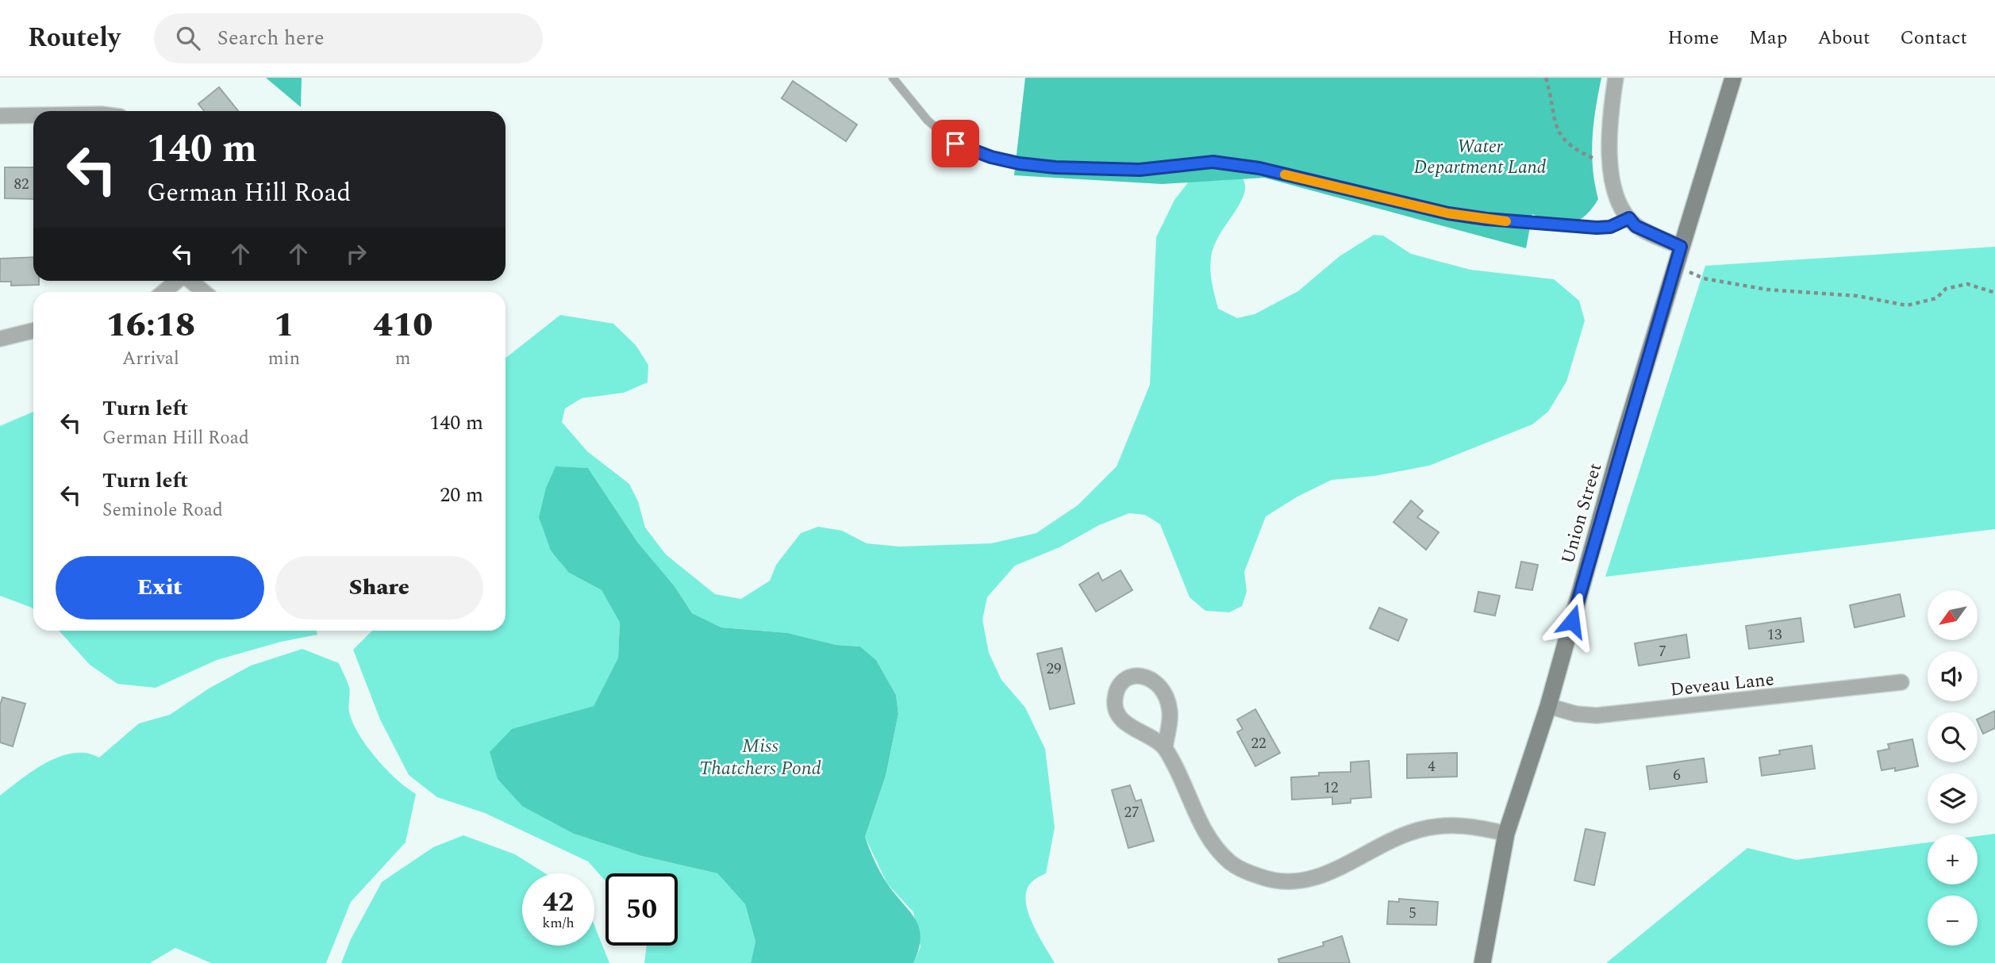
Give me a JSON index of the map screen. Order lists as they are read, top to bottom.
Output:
{
  "streets": {
    "main road": ["Union Street"],
    "street": ["Deveau Lane"]
  },
  "crossings": [
    ["Union Street", "Deveau Lane"]
  ],
  "water": ["Miss Thatchers Pond"],
  "parks": ["Water Department Land"],
  "house_numbers": [
    "82",
    "13",
    "7",
    "29",
    "22",
    "4",
    "6",
    "12",
    "27",
    "5"
  ],
  "north": "bottom left",
  "page": {
    "header": "Routely",
    "search": "Search here",
    "nav": [
      "Home",
      "Map",
      "About",
      "Contact"
    ],
    "turn": ["140 m", "German Hill Road"],
    "eta": [
      "16:18",
      "Arrival",
      "1",
      "min",
      "410",
      "m"
    ],
    "list": [
      {
        "name": "Turn left",
        "note": "German Hill Road",
        "value": "140 m"
      },
      {
        "name": "Turn left",
        "note": "Seminole Road",
        "value": "20 m"
      }
    ],
    "buttons": ["Exit", "Share"],
    "map_buttons": ["+", "−"],
    "speed": "42 km/h",
    "limit": "50"
  }
}
